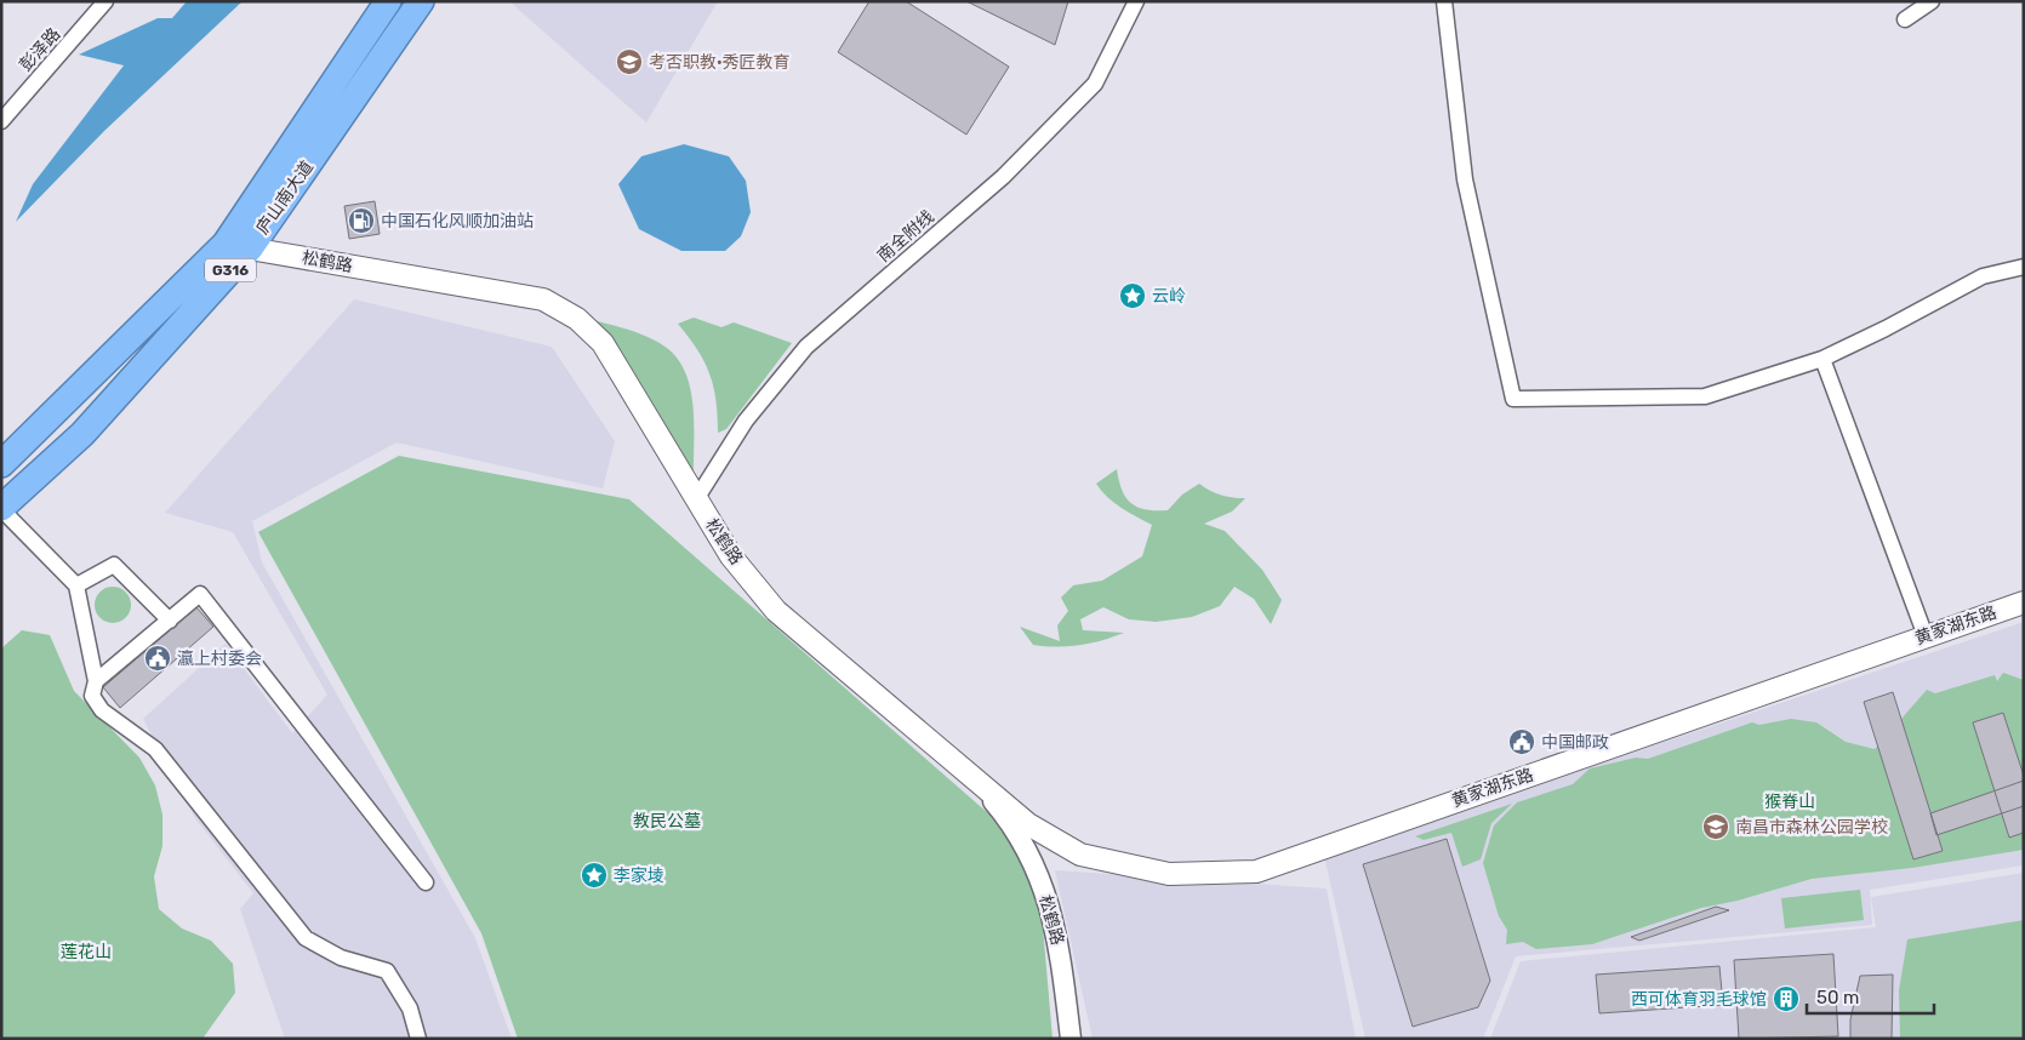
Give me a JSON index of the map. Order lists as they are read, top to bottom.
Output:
{
  "streets": {
    "highway": ["庐山南大道", "G316"],
    "main road": ["松鹤路", "黄家湖东路"],
    "street": ["彭泽路", "南全附线"]
  },
  "crossings": [
    ["庐山南大道", "松鹤路"],
    ["南全附线", "松鹤路"],
    ["松鹤路", "黄家湖东路"]
  ],
  "parks": ["猴脊山", "教民公墓", "莲花山"],
  "places": {
    "school or university": ["考否职教·秀匠教育", "南昌市森林公园学校"],
    "fuel station": ["中国石化风顺加油站"],
    "place": ["云岭", "李家堎"],
    "public building": ["瀛上村委会", "中国邮政"],
    "building": ["西可体育羽毛球馆"]
  },
  "scale_bar": "50 m"
}
